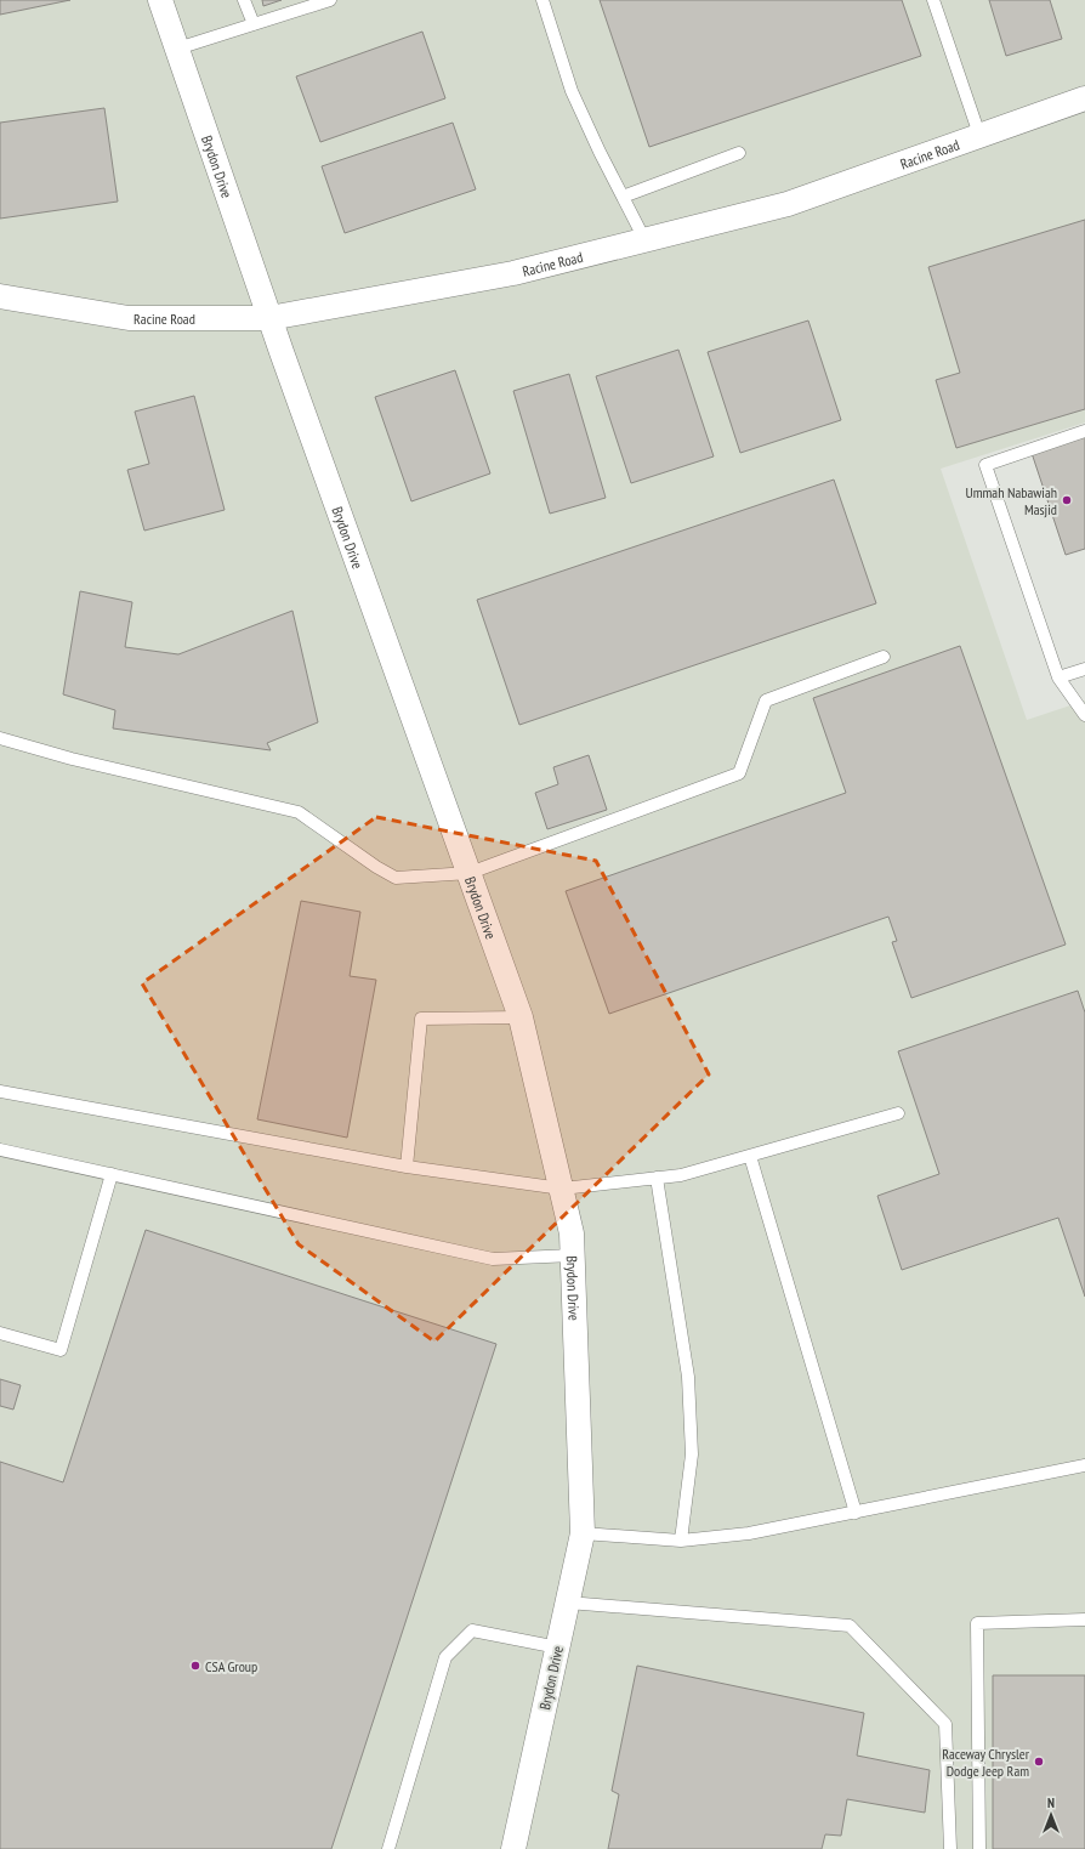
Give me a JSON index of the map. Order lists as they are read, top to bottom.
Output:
{
  "streets": {
    "street": ["Racine Road", "Brydon Drive"]
  },
  "crossings": [
    ["Racine Road", "Brydon Drive"]
  ],
  "places": ["Ummah Nabawiah Masjid", "CSA Group", "Raceway Chrysler Dodge Jeep Ram"],
  "north": "top"
}
